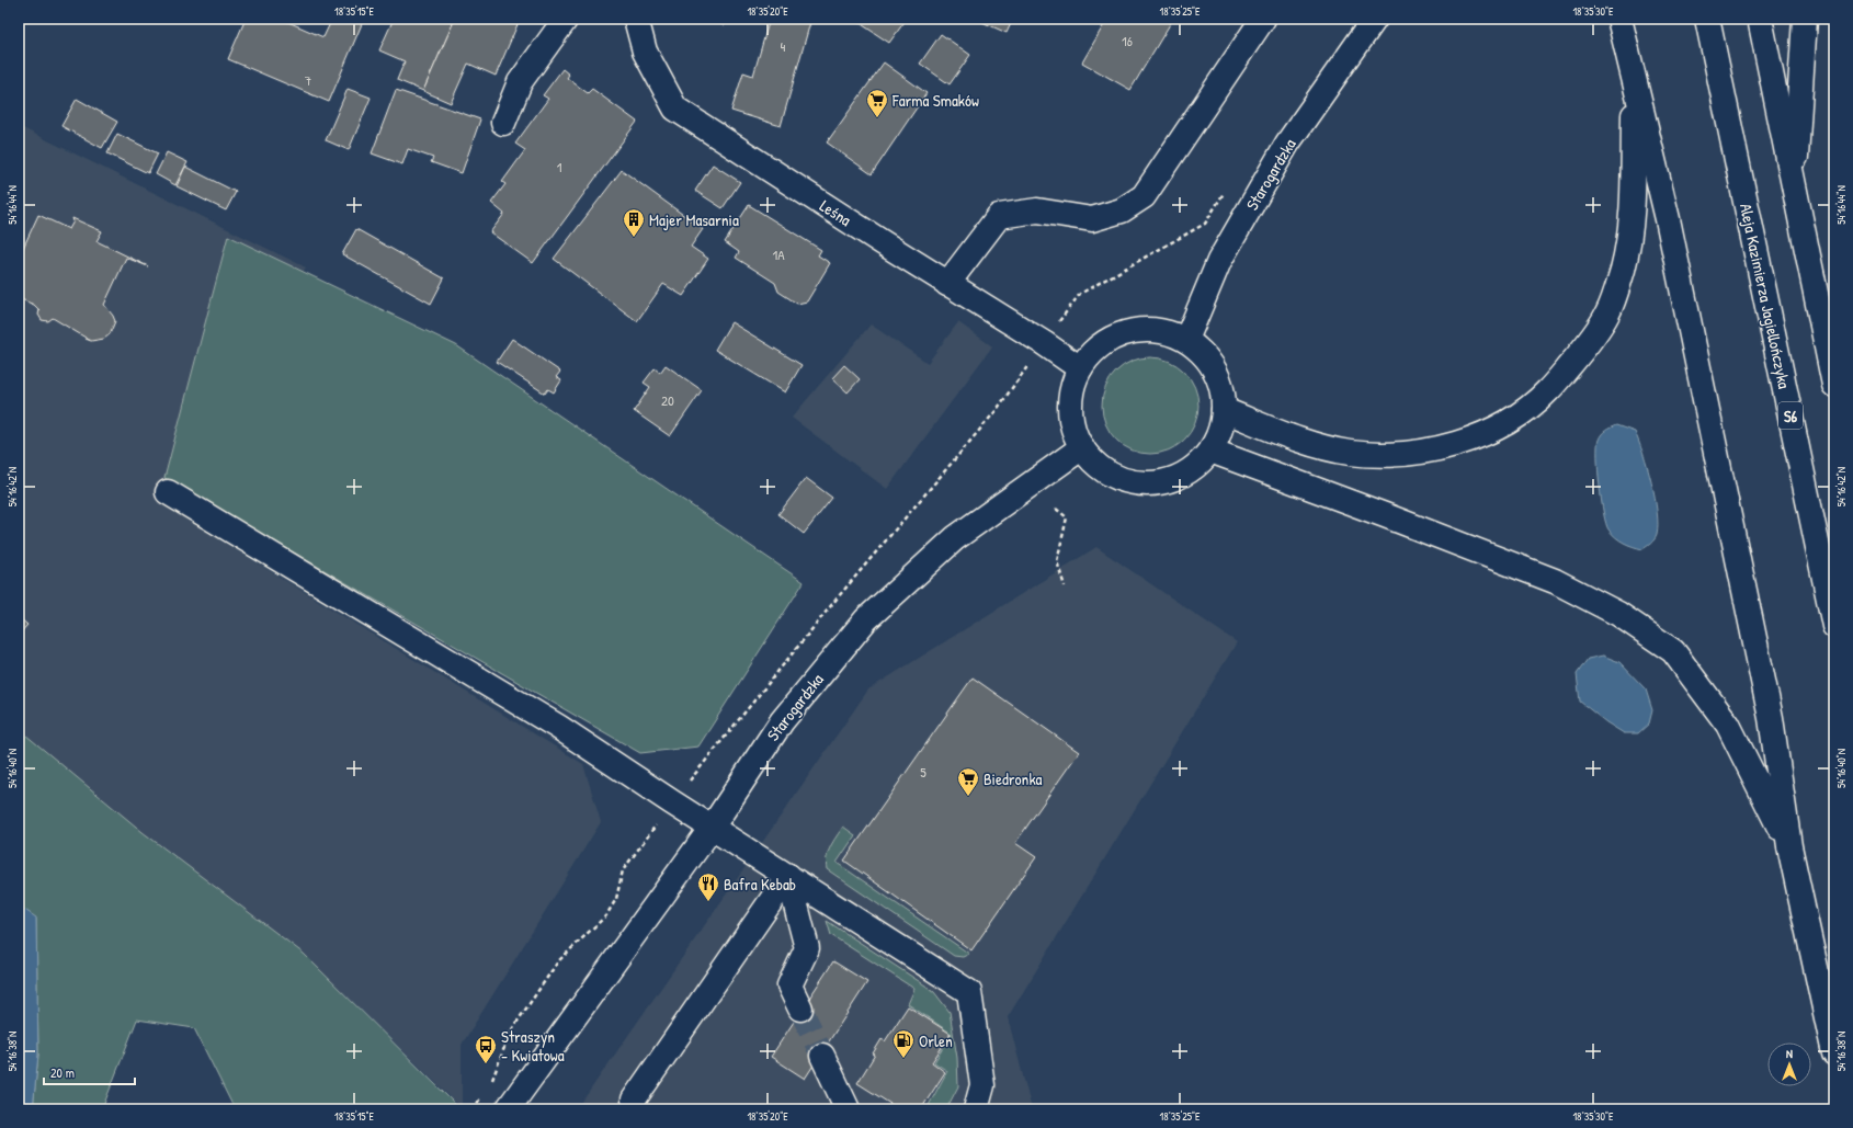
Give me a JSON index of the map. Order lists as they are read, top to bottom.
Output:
{
  "streets": {
    "main road": [
      "Starogardzka",
      "Leśna",
      "Aleja Kazimierza Jagiellończyka",
      "S6"
    ]
  },
  "crossings": [
    ["Starogardzka", "Leśna"]
  ],
  "places": {
    "supermarket": ["Farma Smaków", "Biedronka"],
    "building": ["Majer Masarnia"],
    "restaurant": ["Bafra Kebab"],
    "fuel station": ["Orlen"],
    "bus stop": ["Straszyn - Kwiatowa"]
  },
  "house_numbers": [
    "16",
    "4",
    "7",
    "1",
    "1A",
    "20",
    "5"
  ],
  "scale_bar": "20 m",
  "north": "top",
  "coordinates": [
    "18°35'15\"E",
    "18°35'20\"E",
    "18°35'25\"E",
    "18°35'30\"E",
    "54°16'44\"N",
    "54°16'42\"N",
    "54°16'40\"N",
    "54°16'38\"N"
  ]
}
